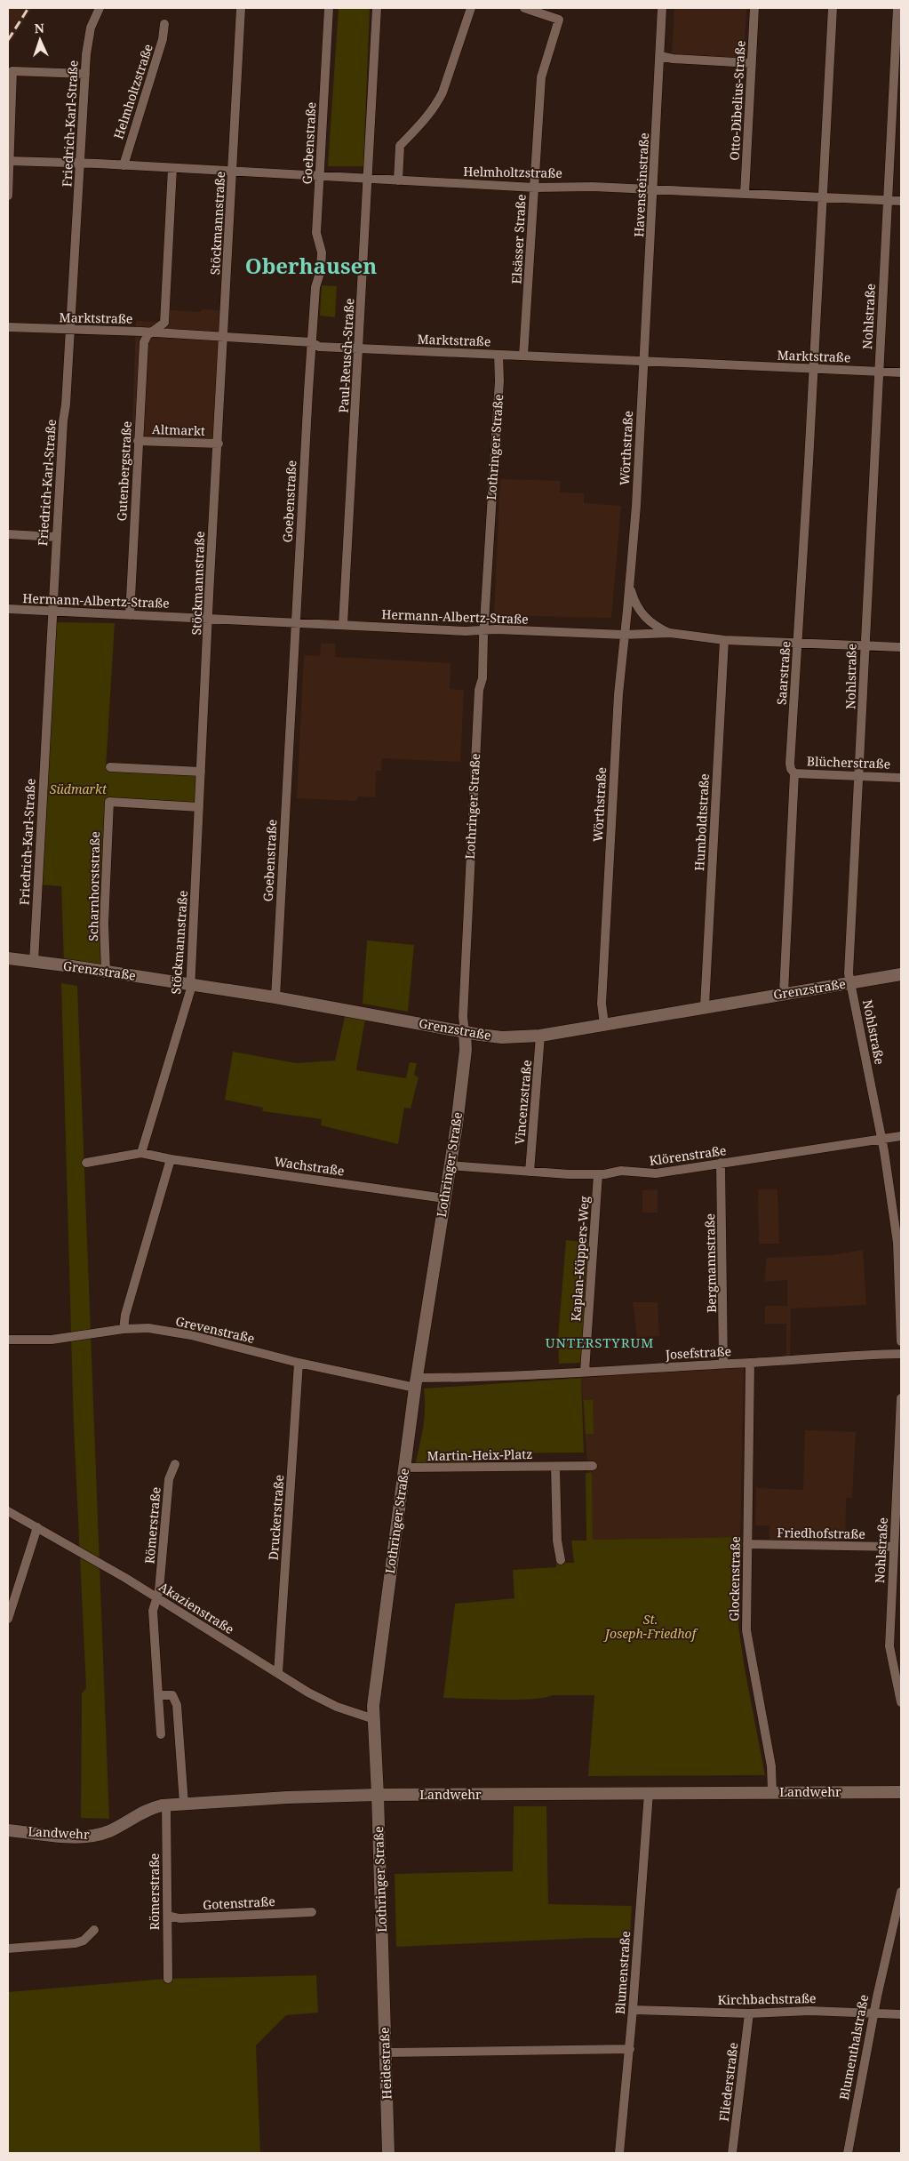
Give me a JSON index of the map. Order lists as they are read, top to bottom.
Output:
{
  "streets": {
    "street": [
      "Helmholtzstraße",
      "Otto-Dibelius-Straße",
      "Friedrich-Karl-Straße",
      "Goebenstraße",
      "Havensteinstraße",
      "Stöckmannstraße",
      "Elsässer Straße",
      "Nohlstraße",
      "Marktstraße",
      "Paul-Reusch-Straße",
      "Altmarkt",
      "Lothringer Straße",
      "Wörthstraße",
      "Gutenbergstraße",
      "Hermann-Albertz-Straße",
      "Saarstraße",
      "Blücherstraße",
      "Humboldtstraße",
      "Scharnhorststraße",
      "Grenzstraße",
      "Vincenzstraße",
      "Klörenstraße",
      "Wachstraße",
      "Kaplan-Küppers-Weg",
      "Bergmannstraße",
      "Grevenstraße",
      "Josefstraße",
      "Martin-Heix-Platz",
      "Druckerstraße",
      "Römerstraße",
      "Friedhofstraße",
      "Glockenstraße",
      "Akazienstraße",
      "Landwehr",
      "Gotenstraße",
      "Blumenstraße",
      "Kirchbachstraße",
      "Blumenthalstraße",
      "Heidestraße",
      "Fliederstraße"
    ]
  },
  "crossings": [
    ["Helmholtzstraße", "Otto-Dibelius-Straße"],
    ["Helmholtzstraße", "Friedrich-Karl-Straße"],
    ["Helmholtzstraße", "Goebenstraße"],
    ["Helmholtzstraße", "Havensteinstraße"],
    ["Helmholtzstraße", "Stöckmannstraße"],
    ["Helmholtzstraße", "Elsässer Straße"],
    ["Helmholtzstraße", "Nohlstraße"],
    ["Helmholtzstraße", "Paul-Reusch-Straße"],
    ["Helmholtzstraße", "Gutenbergstraße"],
    ["Helmholtzstraße", "Saarstraße"],
    ["Friedrich-Karl-Straße", "Marktstraße"],
    ["Friedrich-Karl-Straße", "Hermann-Albertz-Straße"],
    ["Friedrich-Karl-Straße", "Grenzstraße"],
    ["Goebenstraße", "Marktstraße"],
    ["Goebenstraße", "Hermann-Albertz-Straße"],
    ["Goebenstraße", "Grenzstraße"],
    ["Havensteinstraße", "Marktstraße"],
    ["Havensteinstraße", "Wörthstraße"],
    ["Stöckmannstraße", "Marktstraße"],
    ["Stöckmannstraße", "Altmarkt"],
    ["Stöckmannstraße", "Hermann-Albertz-Straße"],
    ["Stöckmannstraße", "Scharnhorststraße"],
    ["Stöckmannstraße", "Grenzstraße"],
    ["Elsässer Straße", "Marktstraße"],
    ["Nohlstraße", "Marktstraße"],
    ["Nohlstraße", "Hermann-Albertz-Straße"],
    ["Nohlstraße", "Blücherstraße"],
    ["Nohlstraße", "Grenzstraße"],
    ["Nohlstraße", "Klörenstraße"],
    ["Nohlstraße", "Friedhofstraße"],
    ["Marktstraße", "Paul-Reusch-Straße"],
    ["Marktstraße", "Lothringer Straße"],
    ["Marktstraße", "Wörthstraße"],
    ["Marktstraße", "Gutenbergstraße"],
    ["Marktstraße", "Saarstraße"],
    ["Paul-Reusch-Straße", "Hermann-Albertz-Straße"],
    ["Altmarkt", "Gutenbergstraße"],
    ["Lothringer Straße", "Hermann-Albertz-Straße"],
    ["Lothringer Straße", "Grenzstraße"],
    ["Lothringer Straße", "Klörenstraße"],
    ["Lothringer Straße", "Wachstraße"],
    ["Lothringer Straße", "Grevenstraße"],
    ["Lothringer Straße", "Josefstraße"],
    ["Lothringer Straße", "Martin-Heix-Platz"],
    ["Lothringer Straße", "Akazienstraße"],
    ["Lothringer Straße", "Landwehr"],
    ["Lothringer Straße", "Heidestraße"],
    ["Wörthstraße", "Hermann-Albertz-Straße"],
    ["Wörthstraße", "Grenzstraße"],
    ["Gutenbergstraße", "Hermann-Albertz-Straße"],
    ["Hermann-Albertz-Straße", "Saarstraße"],
    ["Hermann-Albertz-Straße", "Humboldtstraße"],
    ["Saarstraße", "Blücherstraße"],
    ["Saarstraße", "Grenzstraße"],
    ["Humboldtstraße", "Grenzstraße"],
    ["Scharnhorststraße", "Grenzstraße"],
    ["Grenzstraße", "Vincenzstraße"],
    ["Vincenzstraße", "Klörenstraße"],
    ["Klörenstraße", "Kaplan-Küppers-Weg"],
    ["Klörenstraße", "Bergmannstraße"],
    ["Kaplan-Küppers-Weg", "Josefstraße"],
    ["Bergmannstraße", "Josefstraße"],
    ["Grevenstraße", "Josefstraße"],
    ["Grevenstraße", "Druckerstraße"],
    ["Josefstraße", "Glockenstraße"],
    ["Druckerstraße", "Akazienstraße"],
    ["Römerstraße", "Akazienstraße"],
    ["Römerstraße", "Landwehr"],
    ["Römerstraße", "Gotenstraße"],
    ["Friedhofstraße", "Glockenstraße"],
    ["Glockenstraße", "Landwehr"],
    ["Landwehr", "Blumenstraße"],
    ["Blumenstraße", "Kirchbachstraße"],
    ["Kirchbachstraße", "Blumenthalstraße"],
    ["Kirchbachstraße", "Fliederstraße"]
  ],
  "districts": ["Oberhausen", "UNTERSTYRUM"],
  "parks": ["Südmarkt", "St. Joseph-Friedhof"],
  "north": "top"
}
